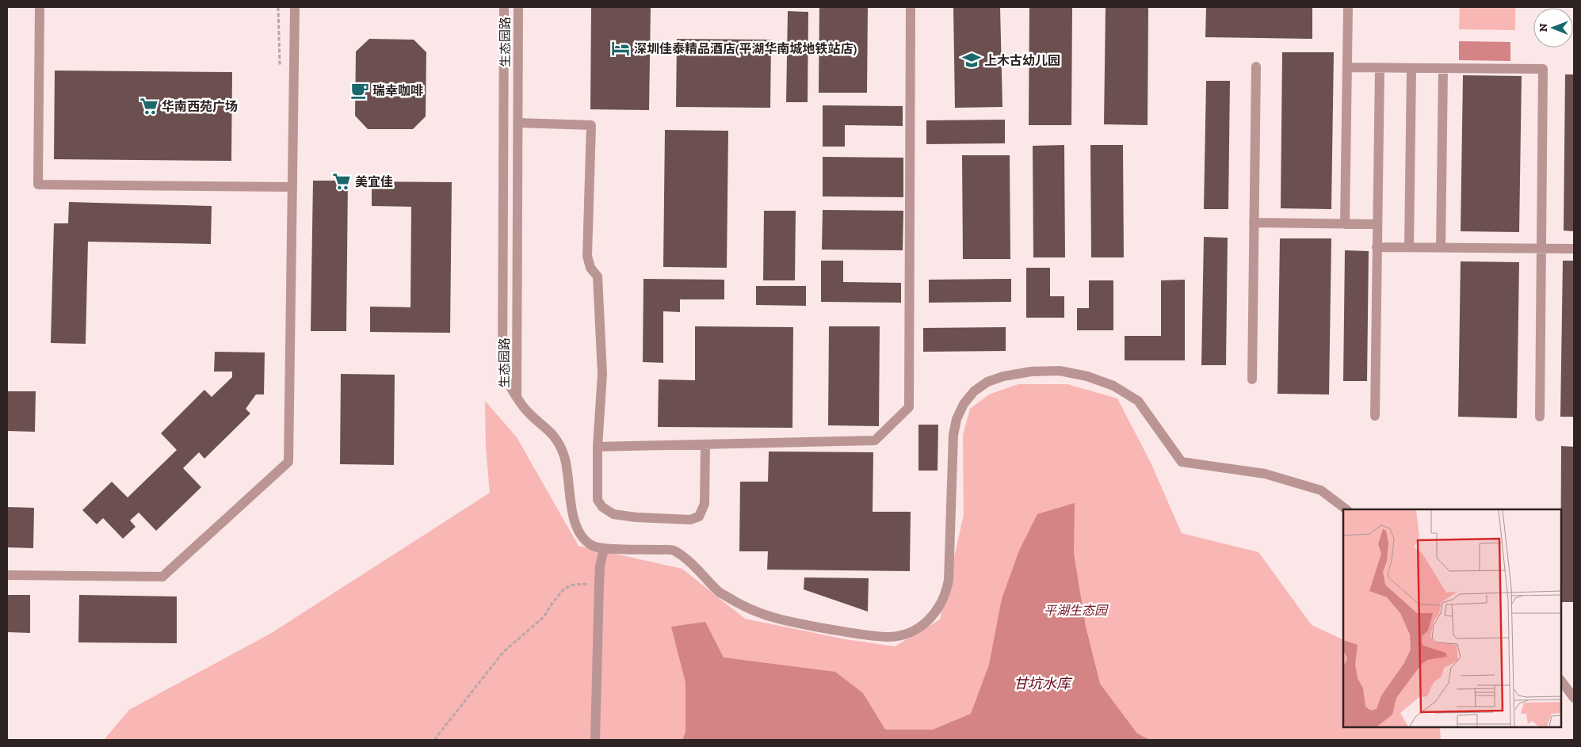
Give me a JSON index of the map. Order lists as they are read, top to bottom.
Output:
{
  "streets": {
    "street": ["生态园路"]
  },
  "water": ["甘坑水库"],
  "parks": ["平湖生态园"],
  "places": {
    "hotel": ["深圳佳泰精品酒店(平湖华南城地铁站店)"],
    "school or university": ["上木古幼儿园"],
    "cafe": ["瑞幸咖啡"],
    "supermarket": ["华南西苑广场", "美宜佳"]
  },
  "north": "left"
}
